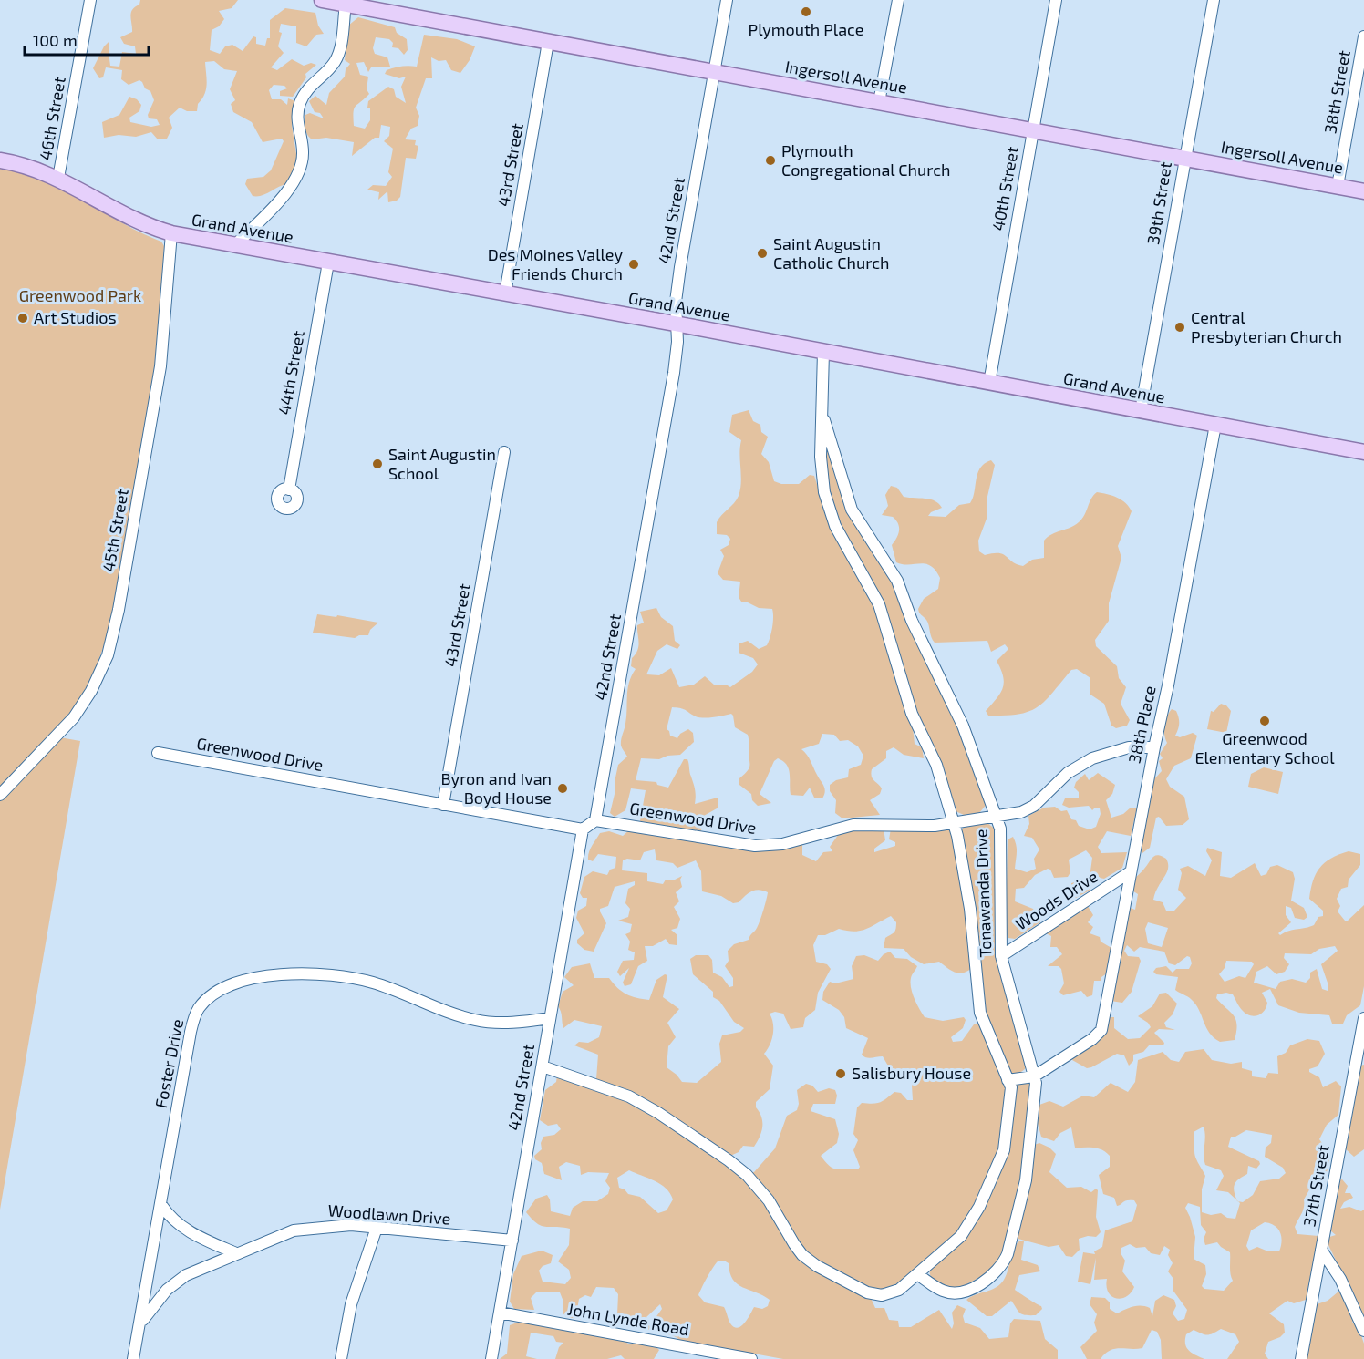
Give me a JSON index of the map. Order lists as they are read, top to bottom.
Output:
{
  "streets": {
    "main road": ["Ingersoll Avenue", "Grand Avenue"],
    "street": [
      "38th Street",
      "46th Street",
      "43rd Street",
      "40th Street",
      "39th Street",
      "42nd Street",
      "44th Street",
      "45th Street",
      "38th Place",
      "Greenwood Drive",
      "Tonawanda Drive",
      "Woods Drive",
      "Foster Drive",
      "37th Street",
      "Woodlawn Drive",
      "John Lynde Road"
    ]
  },
  "crossings": [
    ["Ingersoll Avenue", "38th Street"],
    ["Ingersoll Avenue", "43rd Street"],
    ["Ingersoll Avenue", "40th Street"],
    ["Ingersoll Avenue", "39th Street"],
    ["Ingersoll Avenue", "42nd Street"],
    ["46th Street", "Grand Avenue"],
    ["43rd Street", "Grand Avenue"],
    ["43rd Street", "Greenwood Drive"],
    ["40th Street", "Grand Avenue"],
    ["39th Street", "Grand Avenue"],
    ["42nd Street", "Grand Avenue"],
    ["42nd Street", "Greenwood Drive"],
    ["42nd Street", "Tonawanda Drive"],
    ["42nd Street", "Foster Drive"],
    ["42nd Street", "Woodlawn Drive"],
    ["42nd Street", "John Lynde Road"],
    ["Grand Avenue", "44th Street"],
    ["Grand Avenue", "45th Street"],
    ["Grand Avenue", "38th Place"],
    ["Grand Avenue", "Tonawanda Drive"],
    ["38th Place", "Greenwood Drive"],
    ["38th Place", "Tonawanda Drive"],
    ["38th Place", "Woods Drive"],
    ["Greenwood Drive", "Tonawanda Drive"],
    ["Tonawanda Drive", "Woods Drive"],
    ["Foster Drive", "Woodlawn Drive"]
  ],
  "parks": ["Greenwood Park"],
  "places": [
    "Plymouth Place",
    "Plymouth Congregational Church",
    "Saint Augustin Catholic Church",
    "Des Moines Valley Friends Church",
    "Art Studios",
    "Central Presbyterian Church",
    "Saint Augustin School",
    "Greenwood Elementary School",
    "Byron and Ivan Boyd House",
    "Salisbury House"
  ],
  "scale_bar": "100 m"
}
